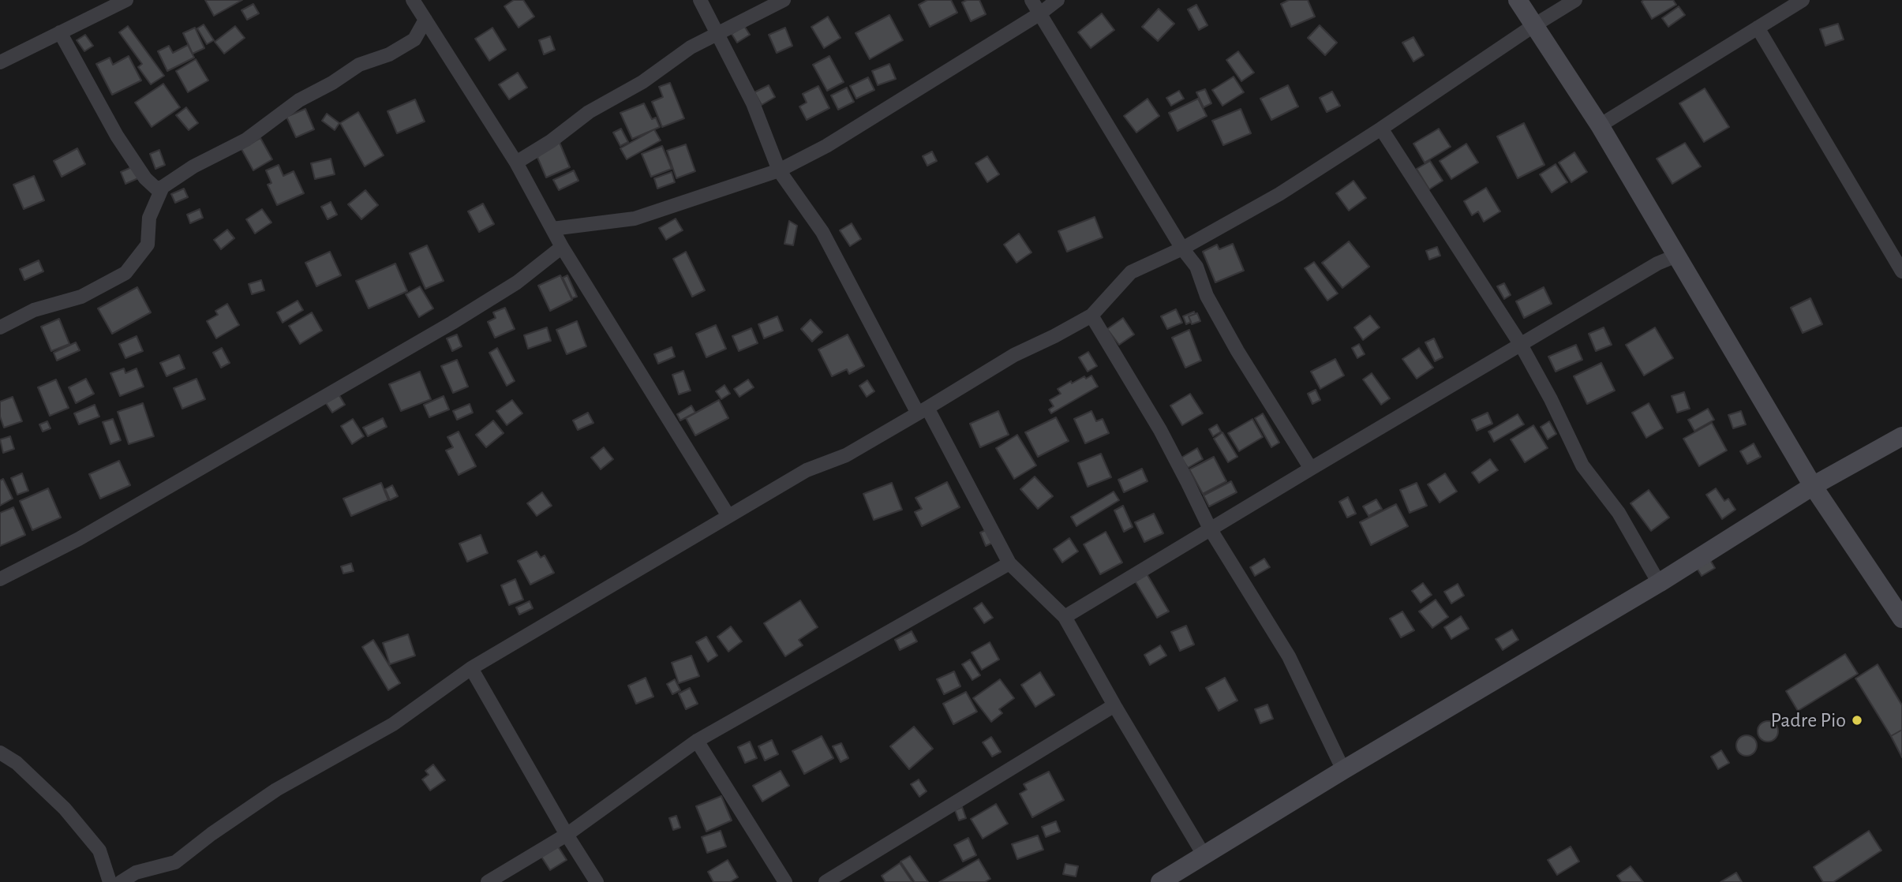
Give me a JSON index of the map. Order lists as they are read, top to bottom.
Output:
{
  "places": ["Padre Pio"]
}
